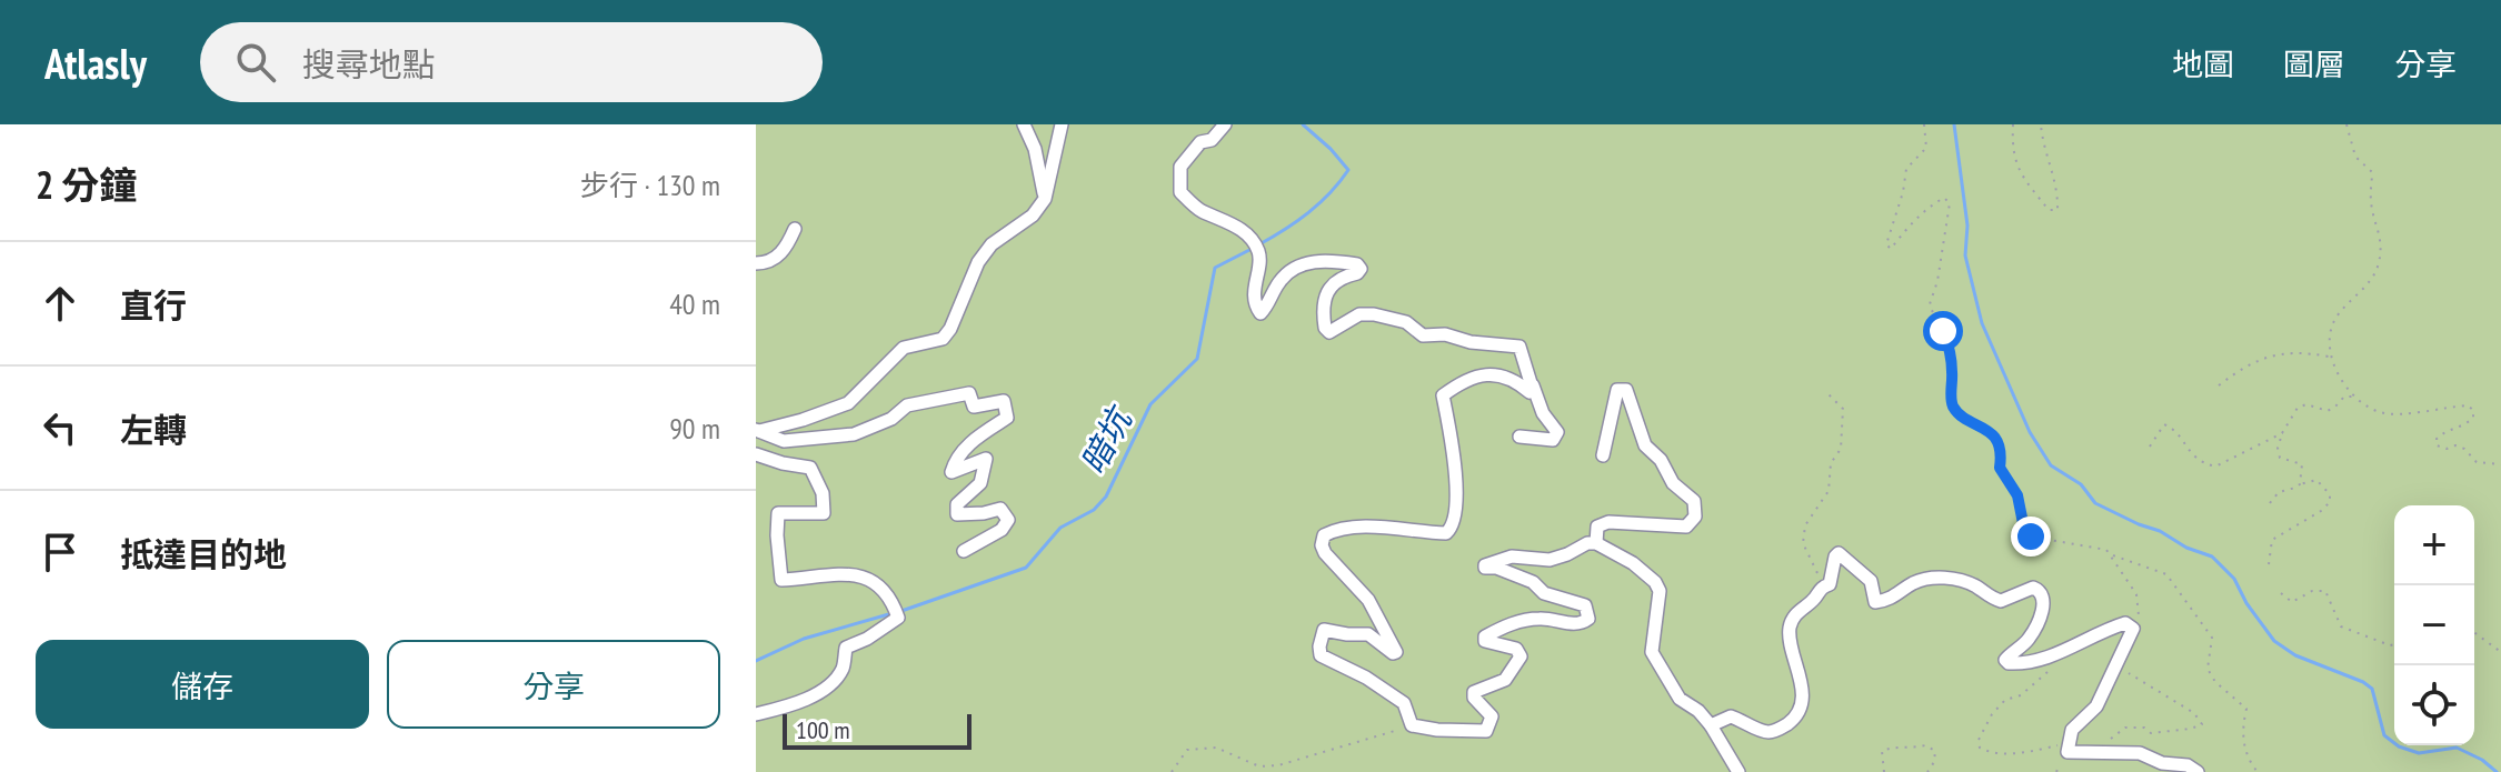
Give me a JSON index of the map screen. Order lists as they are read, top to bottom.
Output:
{
  "water": ["暗坑"],
  "scale_bar": "100 m",
  "page": {
    "header": "Atlasly",
    "search": "搜尋地點",
    "nav": ["地圖", "圖層", "分享"],
    "heading": ["2 分鐘", "步行 · 130 m"],
    "list": [
      ["直行", "40 m"],
      ["左轉", "90 m"],
      "抵達目的地"
    ],
    "map_buttons": ["+", "−"],
    "buttons": ["儲存", "分享"],
    "scale": "100 m"
  }
}
